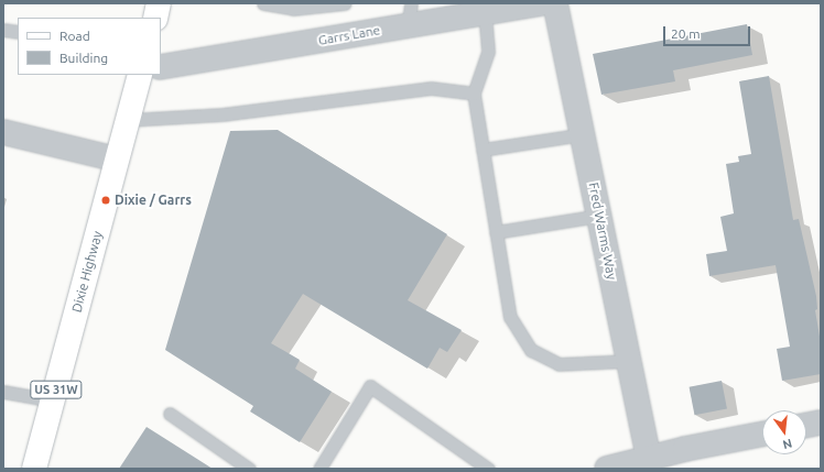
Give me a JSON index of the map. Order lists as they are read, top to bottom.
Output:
{
  "streets": {
    "main road": ["Dixie Highway", "US 31W"],
    "street": ["Garrs Lane", "Fred Warms Way"]
  },
  "places": ["Dixie / Garrs"],
  "legend": ["Road", "Building"],
  "scale_bar": "20 m",
  "north": "bottom"
}
